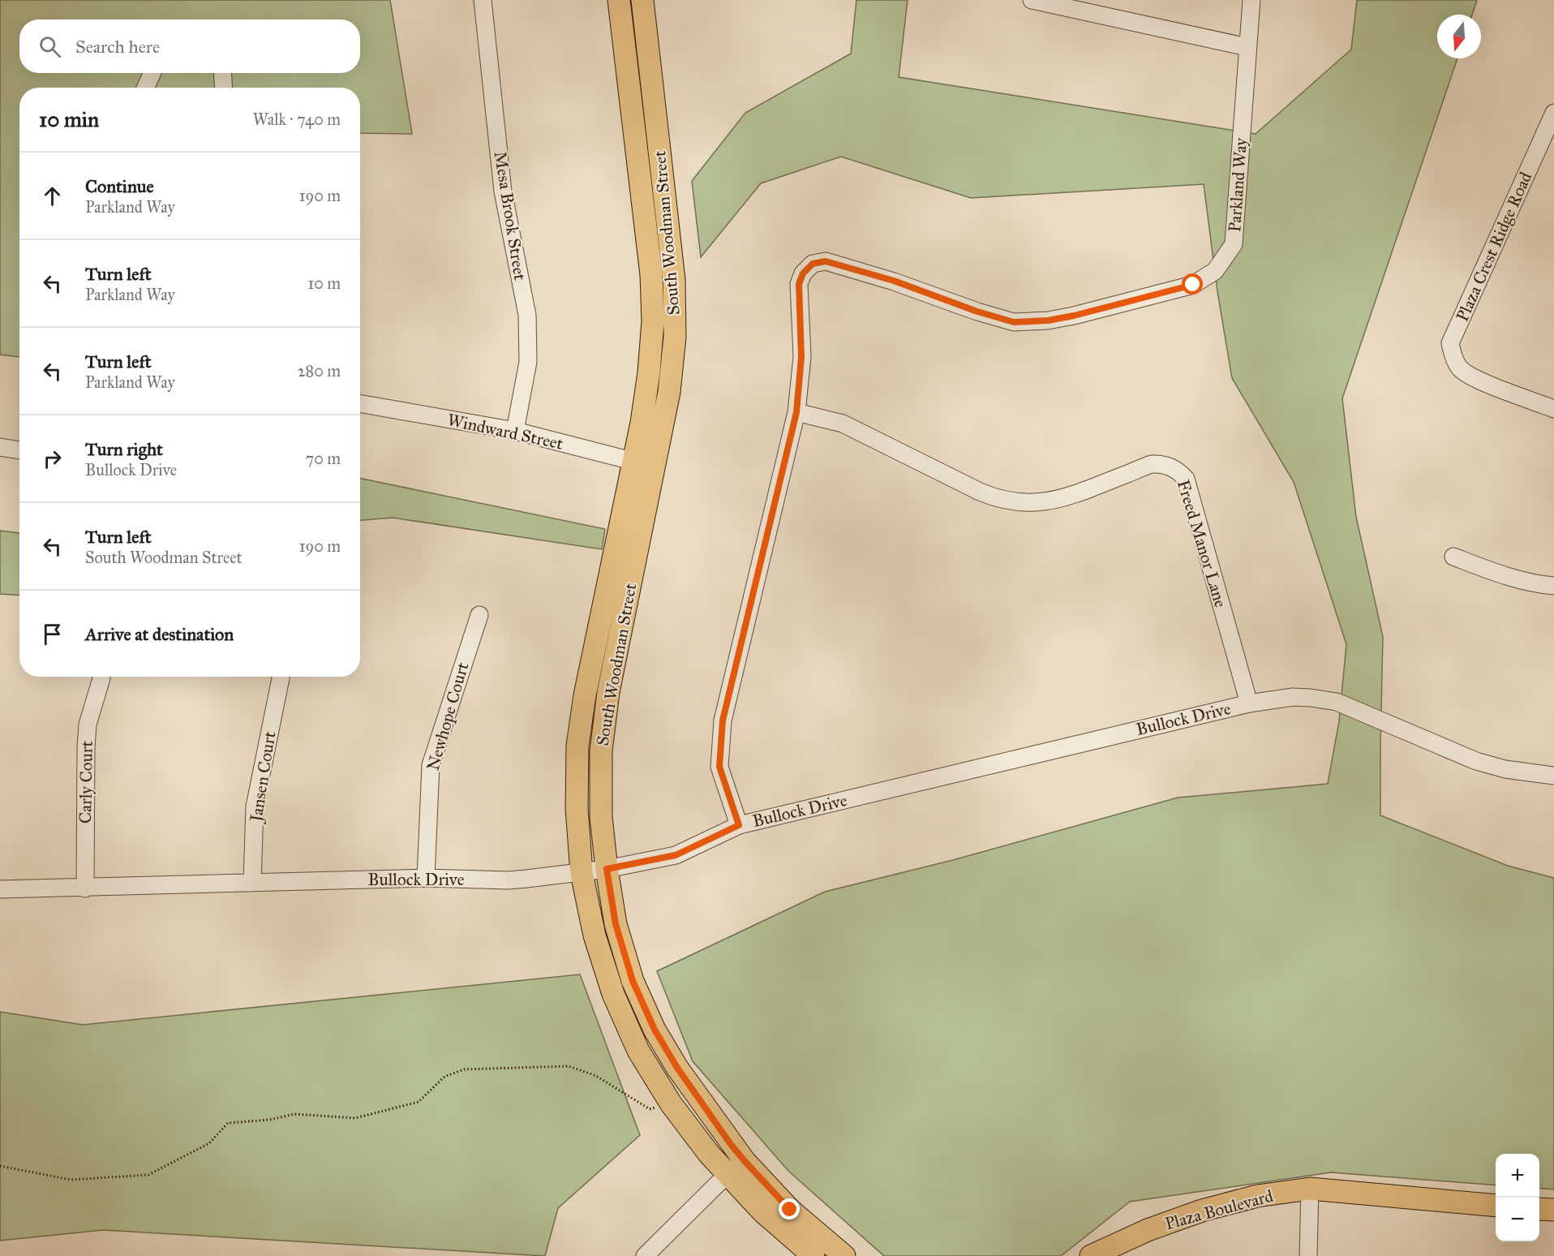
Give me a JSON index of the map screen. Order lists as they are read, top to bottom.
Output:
{
  "streets": {
    "main road": ["South Woodman Street", "Plaza Boulevard"],
    "street": [
      "Parkland Way",
      "Mesa Brook Street",
      "Plaza Crest Ridge Road",
      "Windward Street",
      "Freed Manor Lane",
      "Newhope Court",
      "Bullock Drive",
      "Jansen Court",
      "Carly Court"
    ]
  },
  "crossings": [
    ["Parkland Way", "Freed Manor Lane"],
    ["Parkland Way", "Bullock Drive"],
    ["Mesa Brook Street", "Windward Street"],
    ["South Woodman Street", "Windward Street"],
    ["South Woodman Street", "Bullock Drive"],
    ["Freed Manor Lane", "Bullock Drive"],
    ["Newhope Court", "Bullock Drive"],
    ["Bullock Drive", "Jansen Court"],
    ["Bullock Drive", "Carly Court"]
  ],
  "north": "bottom",
  "page": {
    "search": "Search here",
    "heading": ["10 min", "Walk · 740 m"],
    "list": [
      ["Continue", "Parkland Way", "190 m"],
      ["Turn left", "Parkland Way", "10 m"],
      ["Turn left", "Parkland Way", "280 m"],
      ["Turn right", "Bullock Drive", "70 m"],
      ["Turn left", "South Woodman Street", "190 m"],
      "Arrive at destination"
    ],
    "map_buttons": ["+", "−"]
  }
}
